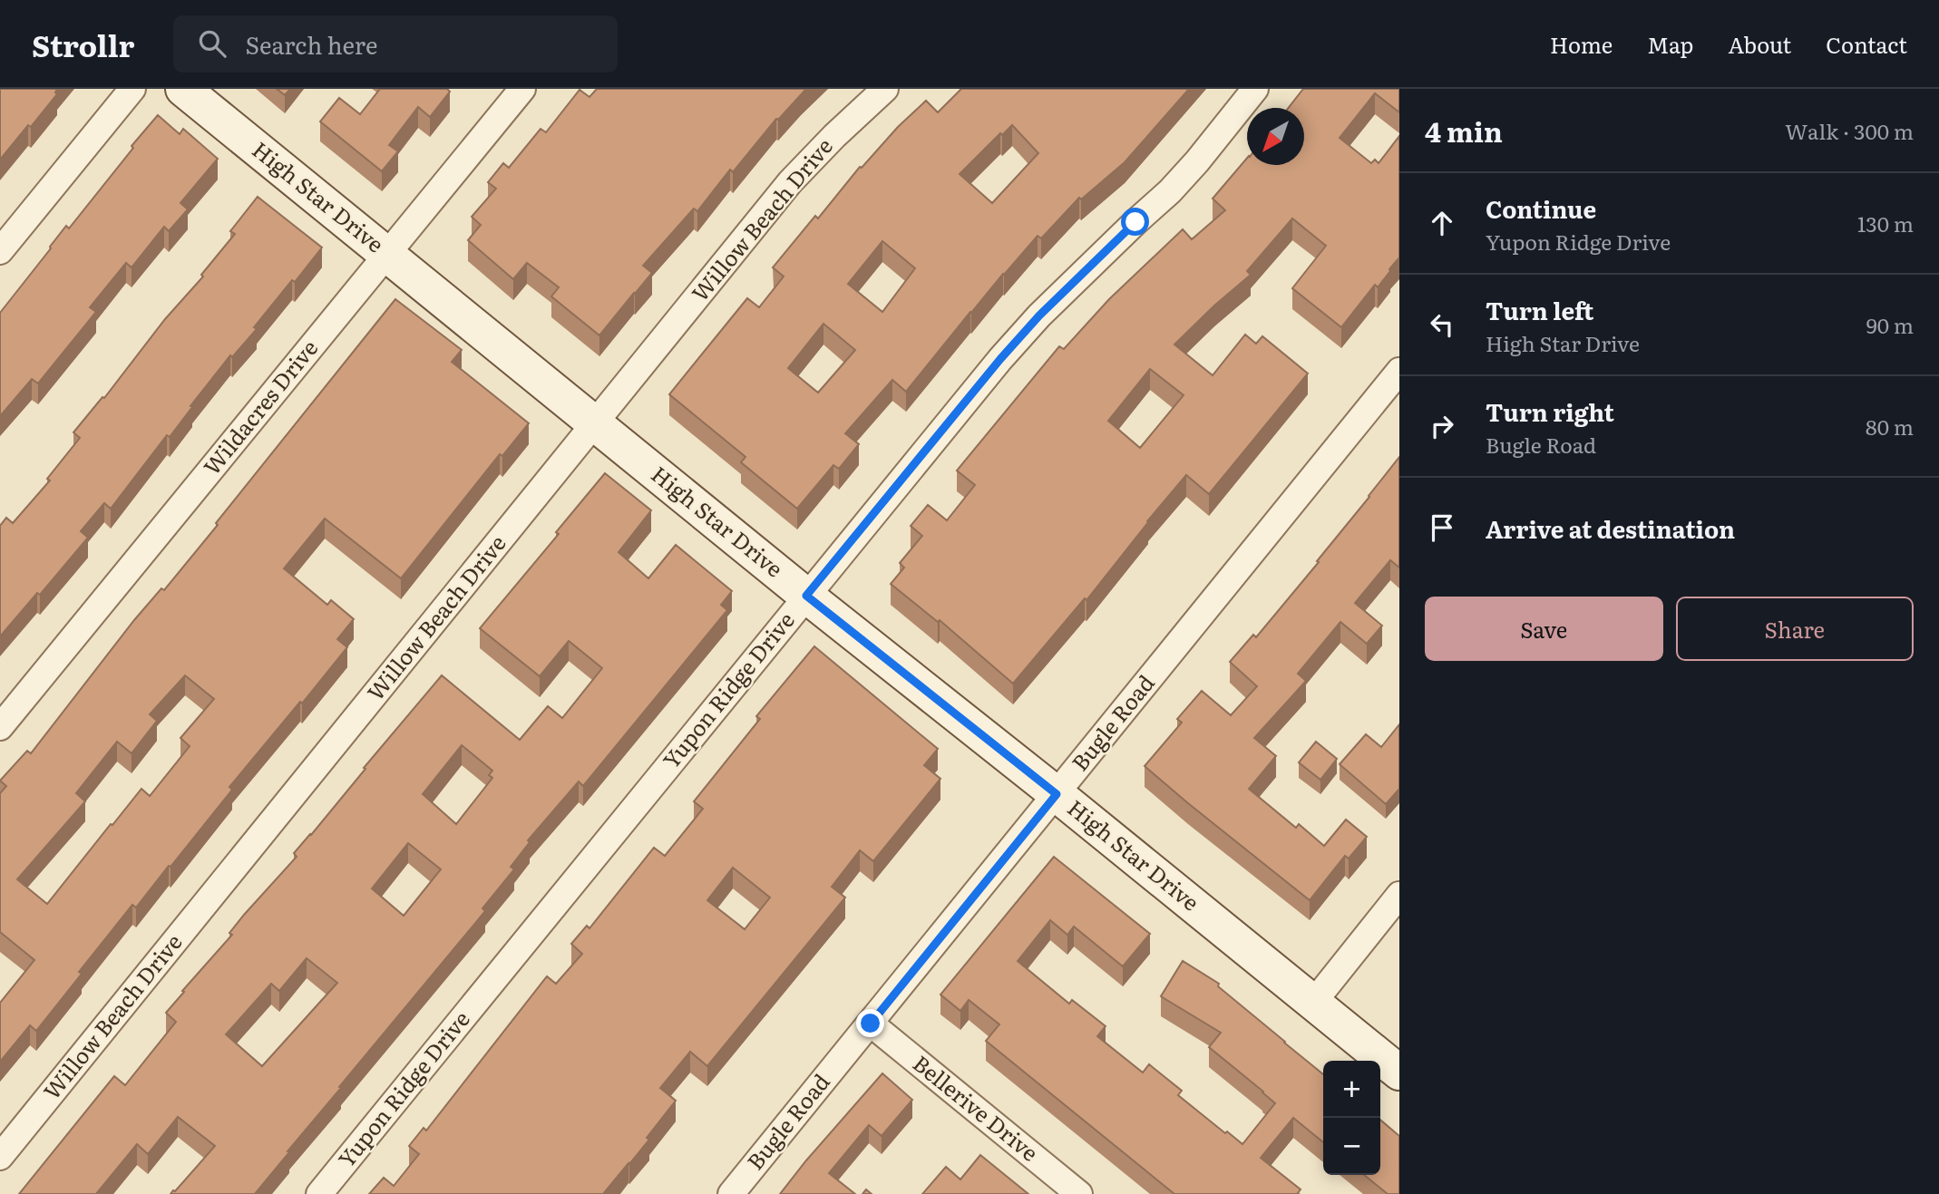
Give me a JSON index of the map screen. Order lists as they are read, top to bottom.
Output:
{
  "streets": {
    "street": [
      "High Star Drive",
      "Willow Beach Drive",
      "Wildacres Drive",
      "Yupon Ridge Drive",
      "Bugle Road",
      "Bellerive Drive"
    ]
  },
  "crossings": [
    ["High Star Drive", "Willow Beach Drive"],
    ["High Star Drive", "Wildacres Drive"],
    ["High Star Drive", "Yupon Ridge Drive"],
    ["High Star Drive", "Bugle Road"],
    ["Bugle Road", "Bellerive Drive"]
  ],
  "north": "bottom left",
  "page": {
    "header": "Strollr",
    "search": "Search here",
    "nav": [
      "Home",
      "Map",
      "About",
      "Contact"
    ],
    "heading": ["4 min", "Walk · 300 m"],
    "list": [
      ["Continue", "Yupon Ridge Drive", "130 m"],
      ["Turn left", "High Star Drive", "90 m"],
      ["Turn right", "Bugle Road", "80 m"],
      "Arrive at destination"
    ],
    "buttons": ["Save", "Share"],
    "map_buttons": ["+", "−"]
  }
}
